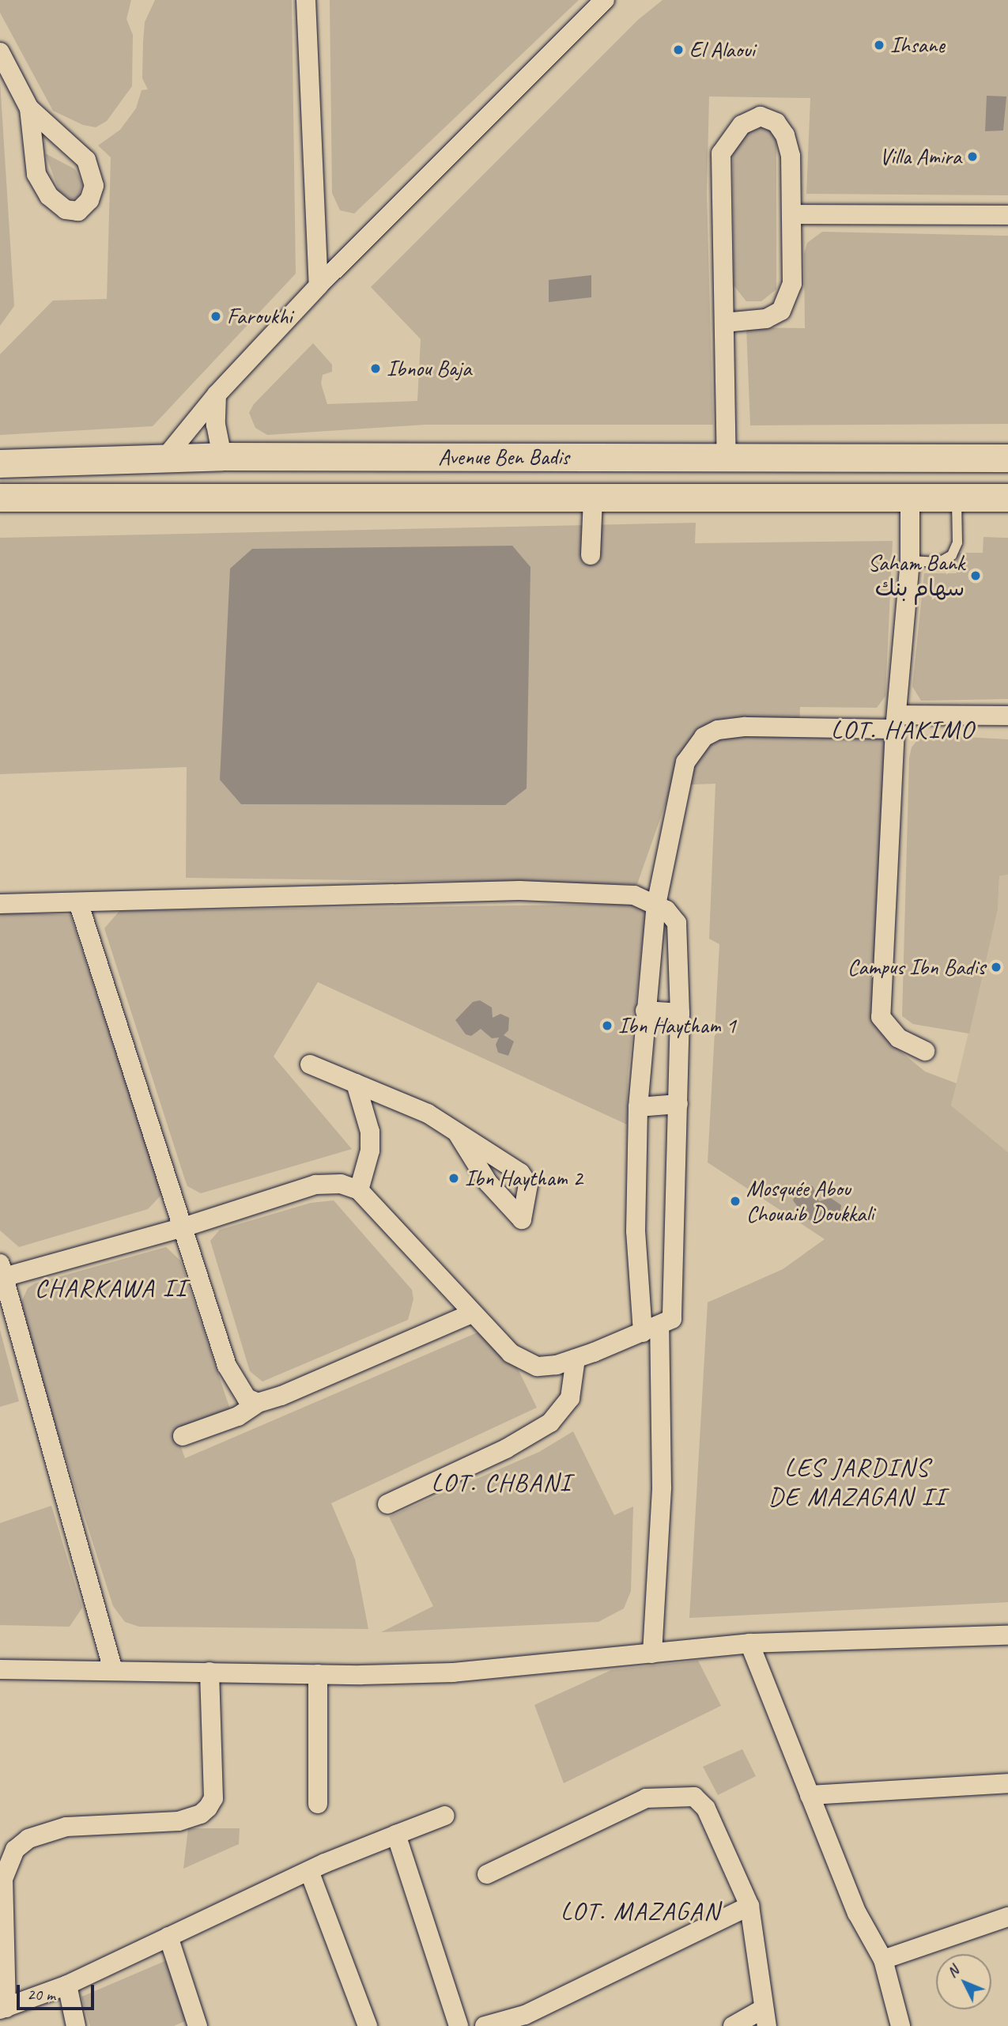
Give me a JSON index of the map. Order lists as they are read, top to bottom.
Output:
{
  "streets": {
    "main road": ["Avenue Ben Badis"]
  },
  "districts": [
    "LOT. HAKIMO",
    "CHARKAWA II",
    "LES JARDINS DE MAZAGAN II",
    "LOT. CHBANI",
    "LOT. MAZAGAN"
  ],
  "places": [
    "Ihsane",
    "El Alaoui",
    "Villa Amira",
    "Faroukhi",
    "Ibnou Baja",
    "Saham Bank سهام بنك",
    "Campus Ibn Badis",
    "Ibn Haytham 1",
    "Ibn Haytham 2",
    "Mosquée Abou Chouaib Doukkali"
  ],
  "scale_bar": "20 m",
  "north": "top left"
}
